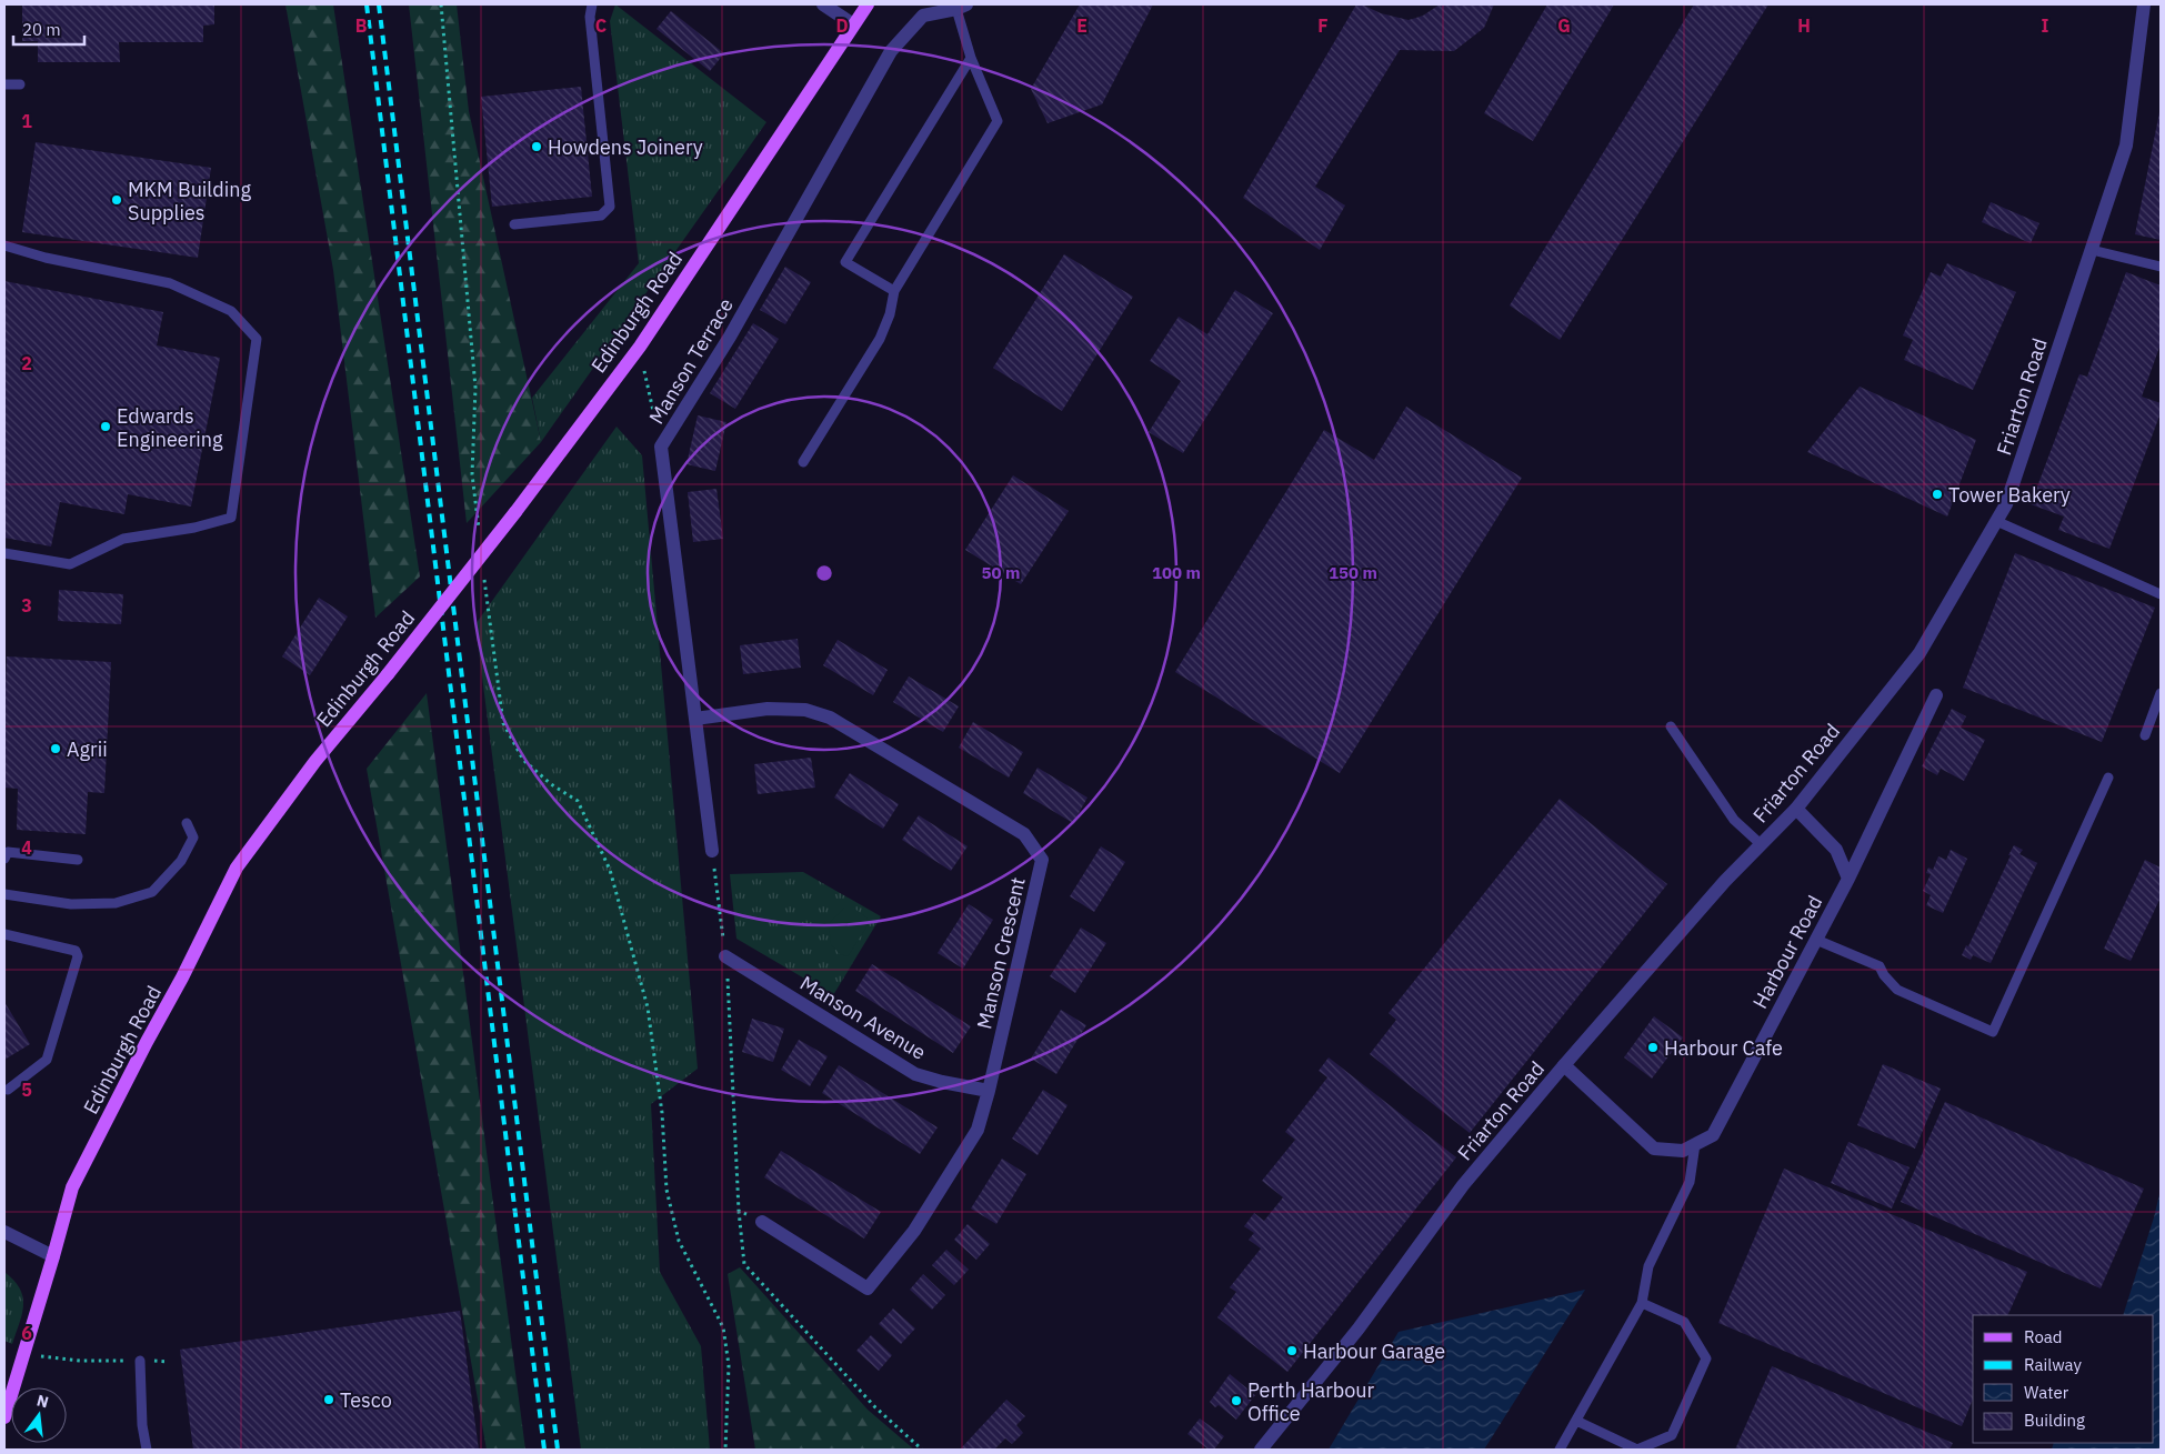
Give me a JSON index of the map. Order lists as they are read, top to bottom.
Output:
{
  "streets": {
    "main road": ["Edinburgh Road"],
    "street": [
      "Manson Terrace",
      "Friarton Road",
      "Harbour Road",
      "Manson Crescent",
      "Manson Avenue"
    ]
  },
  "crossings": [
    ["Manson Terrace", "Manson Crescent"],
    ["Friarton Road", "Harbour Road"],
    ["Manson Crescent", "Manson Avenue"]
  ],
  "places": [
    "Howdens Joinery",
    "MKM Building Supplies",
    "Edwards Engineering",
    "Tower Bakery",
    "Agrii",
    "Harbour Cafe",
    "Harbour Garage",
    "Tesco",
    "Perth Harbour Office"
  ],
  "legend": [
    "Road",
    "Railway",
    "Water",
    "Building"
  ],
  "scale_bar": "20 m",
  "north": "top",
  "grid": {
    "columns": [
      "B",
      "C",
      "D",
      "E",
      "F",
      "G",
      "H",
      "I"
    ],
    "rows": [
      "1",
      "2",
      "3",
      "4",
      "5",
      "6"
    ]
  },
  "rings": ["50 m", "100 m", "150 m"]
}
